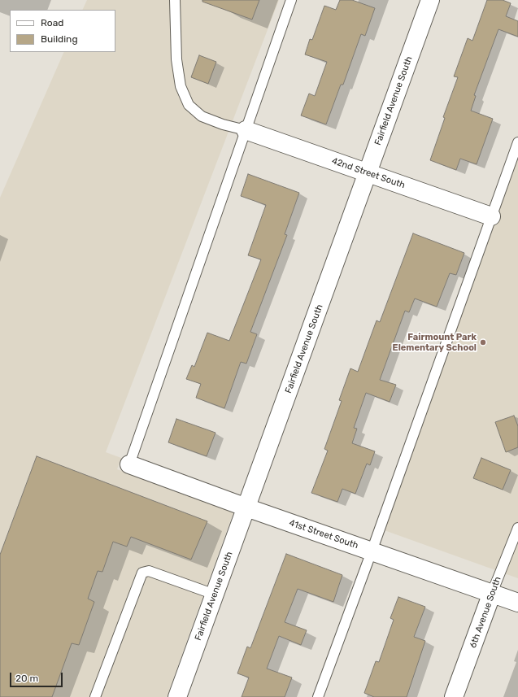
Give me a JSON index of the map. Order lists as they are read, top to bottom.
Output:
{
  "streets": {
    "street": [
      "Fairfield Avenue South",
      "42nd Street South",
      "41st Street South",
      "6th Avenue South"
    ]
  },
  "crossings": [
    ["Fairfield Avenue South", "42nd Street South"],
    ["Fairfield Avenue South", "41st Street South"],
    ["41st Street South", "6th Avenue South"]
  ],
  "places": ["Fairmount Park Elementary School"],
  "legend": ["Road", "Building"],
  "scale_bar": "20 m"
}
